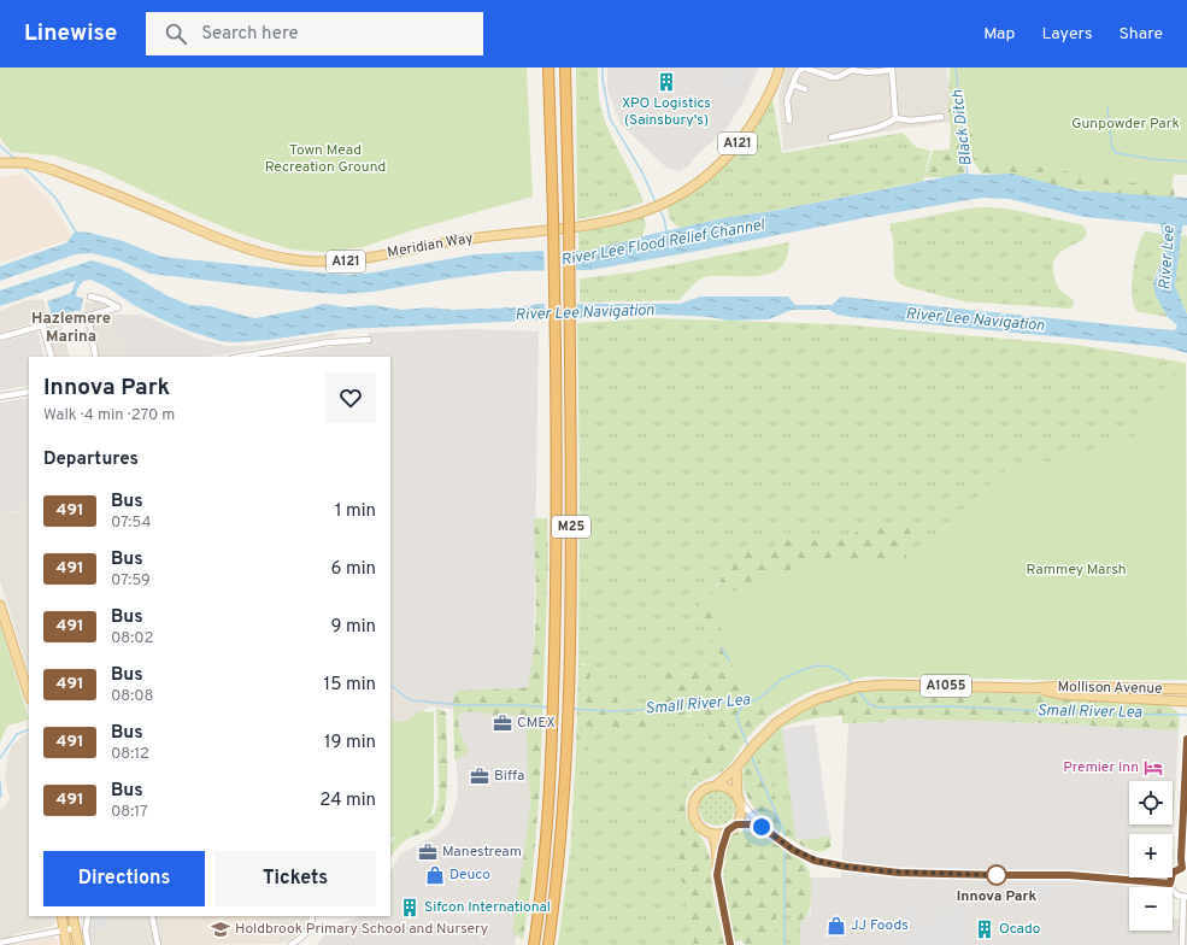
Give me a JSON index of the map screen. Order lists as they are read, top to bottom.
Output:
{
  "streets": {
    "highway": ["M25"],
    "main road": [
      "A121",
      "Meridian Way",
      "A1055",
      "Mollison Avenue"
    ]
  },
  "districts": ["Hazlemere Marina"],
  "water": [
    "Black Ditch",
    "River Lee Flood Relief Channel",
    "River Lee",
    "River Lee Navigation",
    "Small River Lea"
  ],
  "parks": ["Gunpowder Park", "Town Mead Recreation Ground", "Rammey Marsh"],
  "places": {
    "building": ["XPO Logistics (Sainsbury's)", "Sifcon International", "Ocado"],
    "office": ["CMEX", "Biffa", "Manestream"],
    "hotel": ["Premier Inn"],
    "shop": ["Deuco", "JJ Foods"],
    "other": ["Innova Park"],
    "school or university": ["Holdbrook Primary School and Nursery"]
  },
  "lines": ["bus line 491"],
  "page": {
    "header": "Linewise",
    "search": "Search here",
    "nav": ["Map", "Layers", "Share"],
    "heading": [
      ["Innova Park", "Walk · 4 min · 270 m"],
      "Departures"
    ],
    "list": [
      {
        "mark": "491",
        "name": "Bus",
        "note": "07:54",
        "value": "1 min"
      },
      {
        "mark": "491",
        "name": "Bus",
        "note": "07:59",
        "value": "6 min"
      },
      {
        "mark": "491",
        "name": "Bus",
        "note": "08:02",
        "value": "9 min"
      },
      {
        "mark": "491",
        "name": "Bus",
        "note": "08:08",
        "value": "15 min"
      },
      {
        "mark": "491",
        "name": "Bus",
        "note": "08:12",
        "value": "19 min"
      },
      {
        "mark": "491",
        "name": "Bus",
        "note": "08:17",
        "value": "24 min"
      }
    ],
    "map_buttons": ["+", "−"],
    "buttons": ["Directions", "Tickets"]
  }
}
